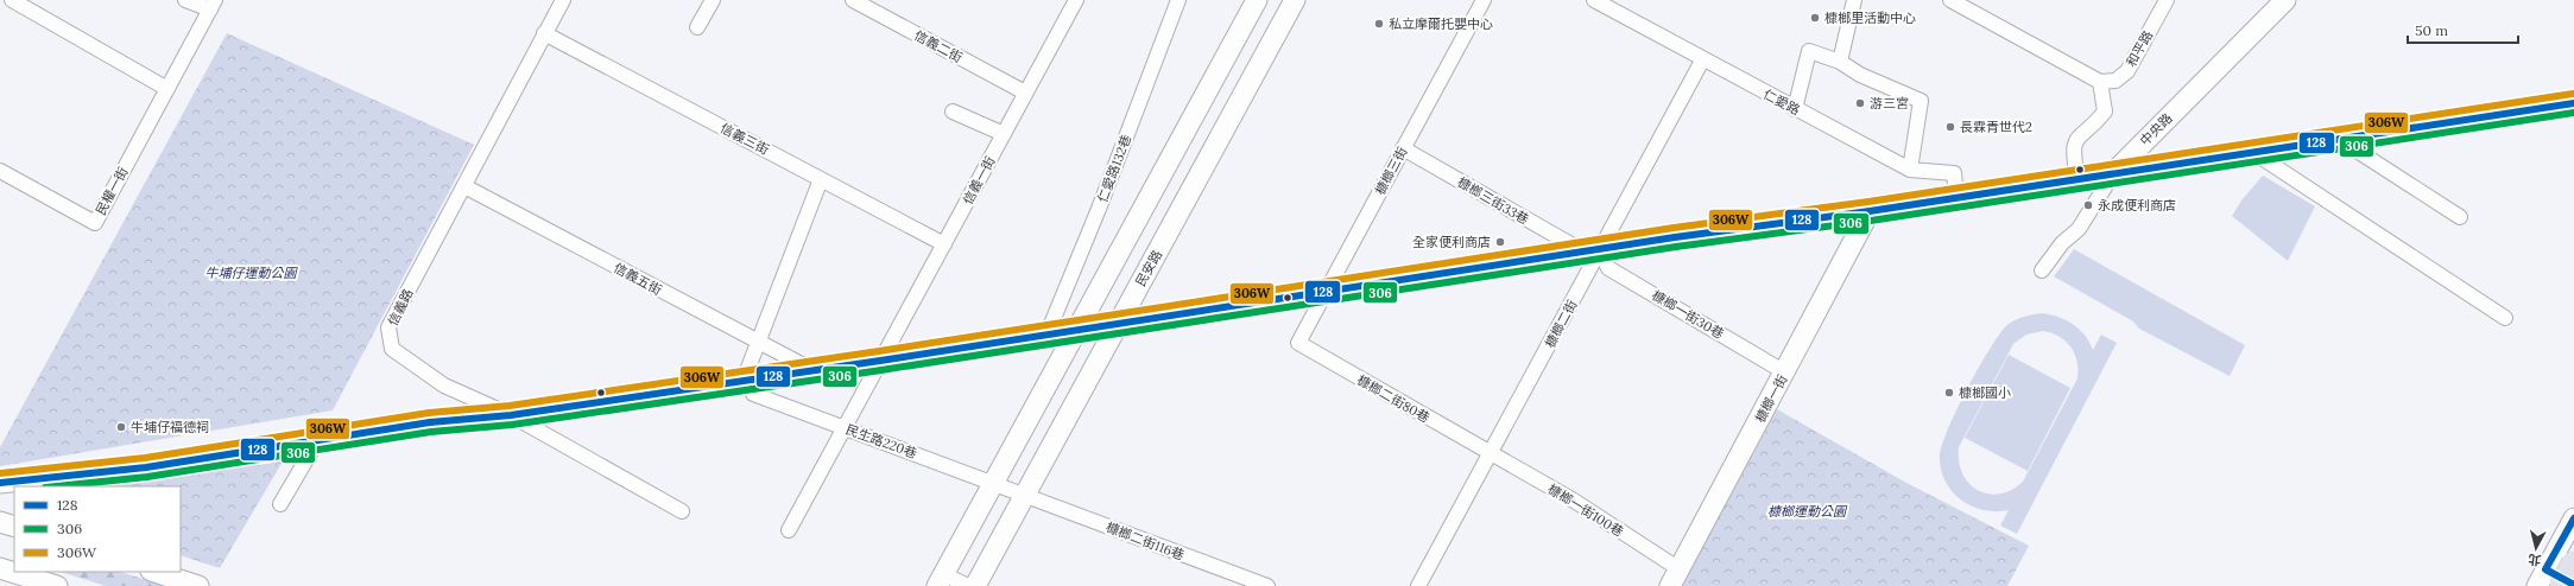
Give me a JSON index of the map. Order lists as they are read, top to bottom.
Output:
{
  "streets": {
    "street": [
      "信義二街",
      "和平路",
      "仁愛路",
      "中央路",
      "信義三街",
      "仁愛路132巷",
      "槺榔三街",
      "信義一街",
      "民權一街",
      "槺榔三街33巷",
      "民安路",
      "信義五街",
      "信義路",
      "槺榔一街30巷",
      "槺榔二街",
      "槺榔二街80巷",
      "槺榔一街",
      "民生路220巷",
      "槺榔一街100巷",
      "槺榔二街116巷"
    ]
  },
  "crossings": [
    ["信義二街", "信義一街"],
    ["仁愛路", "槺榔二街"],
    ["信義三街", "信義一街"],
    ["信義三街", "信義路"],
    ["槺榔三街", "槺榔三街33巷"],
    ["槺榔三街", "槺榔二街80巷"],
    ["槺榔三街33巷", "槺榔一街30巷"],
    ["槺榔三街33巷", "槺榔二街"],
    ["民安路", "民生路220巷"],
    ["民安路", "槺榔二街116巷"],
    ["信義五街", "信義路"],
    ["槺榔一街30巷", "槺榔二街"],
    ["槺榔一街30巷", "槺榔一街"],
    ["槺榔二街", "槺榔二街80巷"],
    ["槺榔二街", "槺榔一街100巷"],
    ["槺榔二街80巷", "槺榔一街100巷"],
    ["槺榔一街", "槺榔一街100巷"],
    ["民生路220巷", "槺榔二街116巷"]
  ],
  "parks": ["牛埔仔運動公園", "槺榔運動公園"],
  "places": [
    "槺榔里活動中心",
    "私立摩爾托嬰中心",
    "游三宮",
    "長霖青世代2",
    "永成便利商店",
    "全家便利商店",
    "槺榔國小",
    "牛埔仔福德祠"
  ],
  "lines": ["transit line 306W", "transit line 128", "transit line 306"],
  "legend": ["128", "306", "306W"],
  "scale_bar": "50 m",
  "north": "bottom"
}
